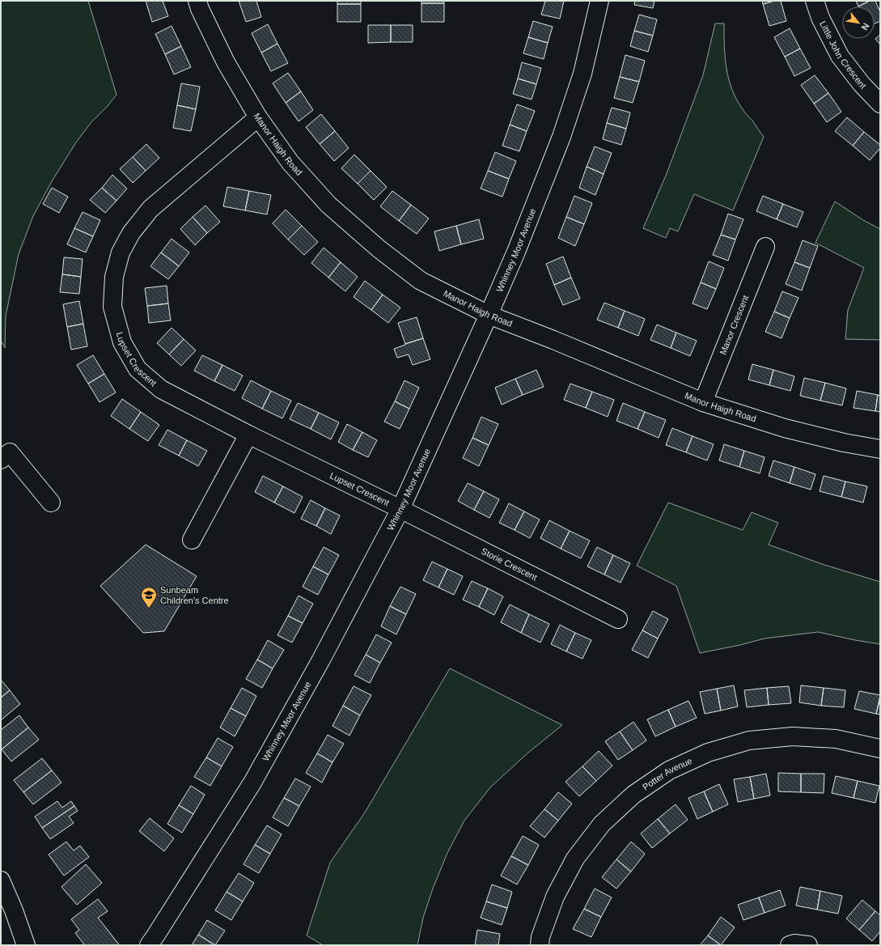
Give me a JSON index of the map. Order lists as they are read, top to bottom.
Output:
{
  "streets": {
    "main road": [
      "Little John Crescent",
      "Manor Haigh Road",
      "Whinney Moor Avenue",
      "Manor Crescent",
      "Lupset Crescent",
      "Storie Crescent",
      "Potter Avenue"
    ]
  },
  "crossings": [
    ["Manor Haigh Road", "Whinney Moor Avenue"],
    ["Manor Haigh Road", "Manor Crescent"],
    ["Manor Haigh Road", "Lupset Crescent"],
    ["Whinney Moor Avenue", "Lupset Crescent"],
    ["Whinney Moor Avenue", "Storie Crescent"],
    ["Lupset Crescent", "Storie Crescent"]
  ],
  "places": {
    "school or university": ["Sunbeam Children's Centre"]
  },
  "north": "bottom right"
}
